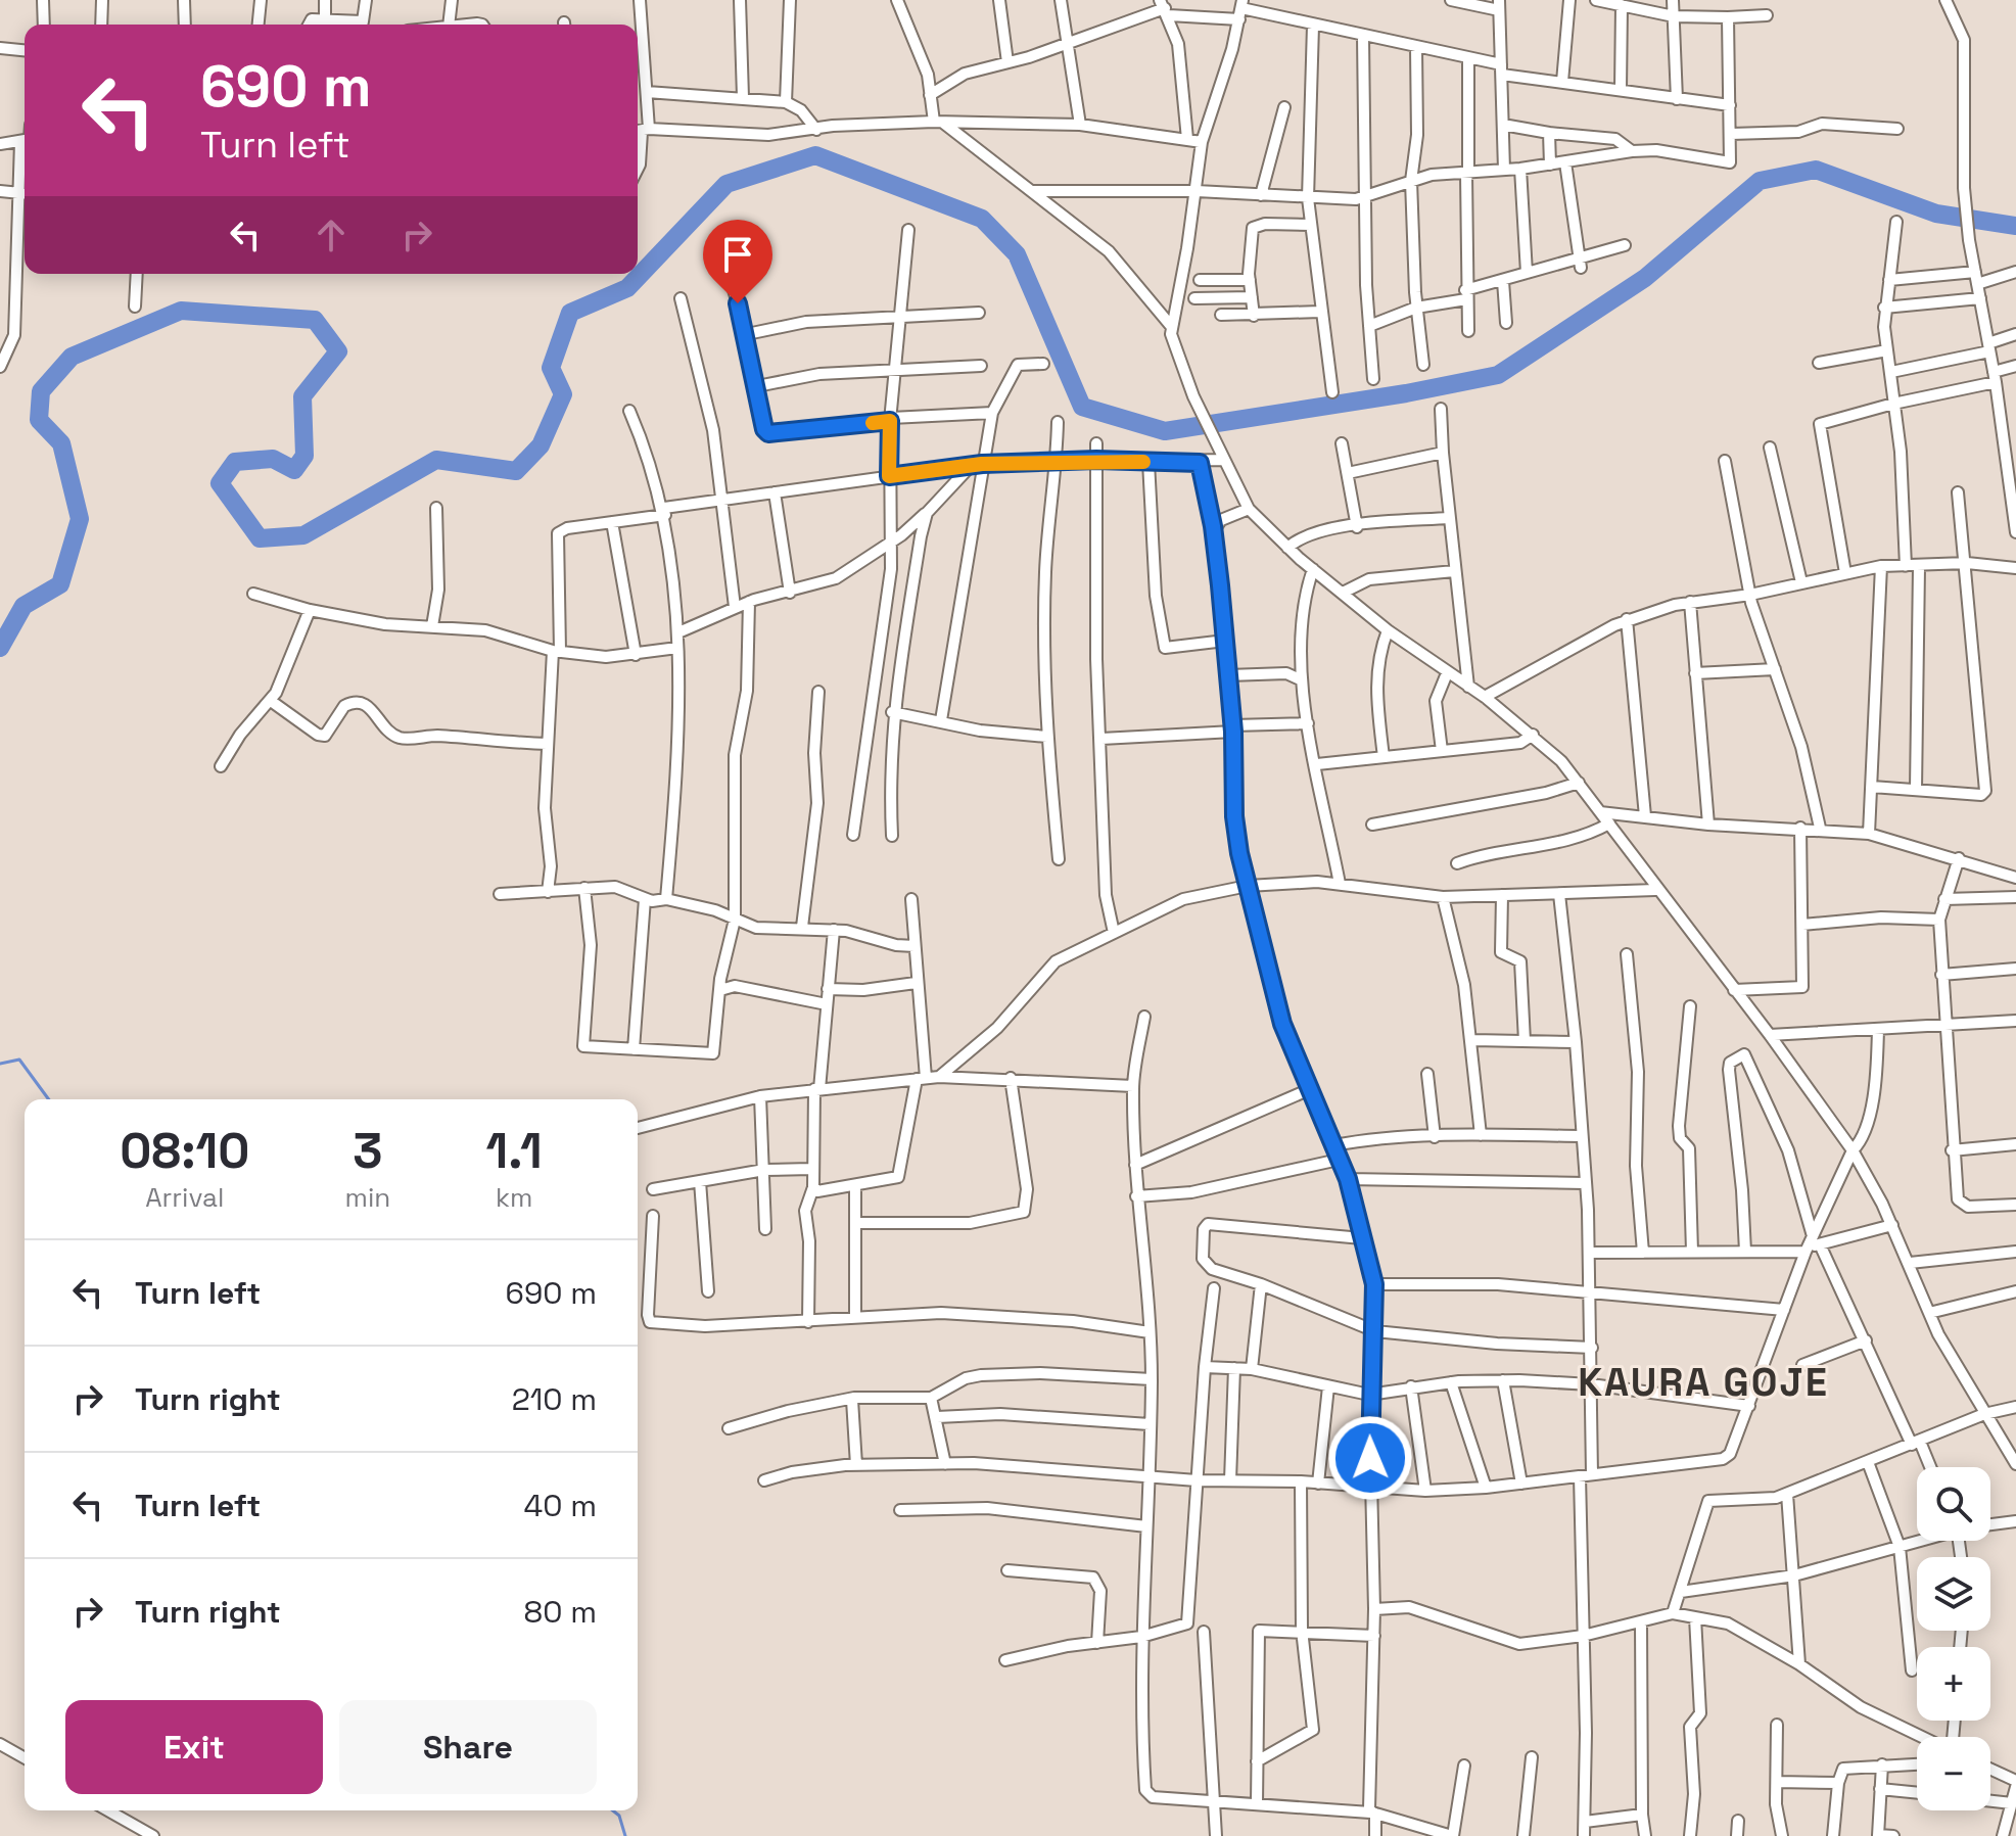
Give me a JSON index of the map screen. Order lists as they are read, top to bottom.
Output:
{
  "districts": ["KAURA GOJE"],
  "page": {
    "turn": ["690 m", "Turn left"],
    "eta": [
      "08:10",
      "Arrival",
      "3",
      "min",
      "1.1",
      "km"
    ],
    "list": [
      {
        "name": "Turn left",
        "value": "690 m"
      },
      {
        "name": "Turn right",
        "value": "210 m"
      },
      {
        "name": "Turn left",
        "value": "40 m"
      },
      {
        "name": "Turn right",
        "value": "80 m"
      }
    ],
    "map_buttons": ["+", "−"],
    "buttons": ["Exit", "Share"]
  }
}
